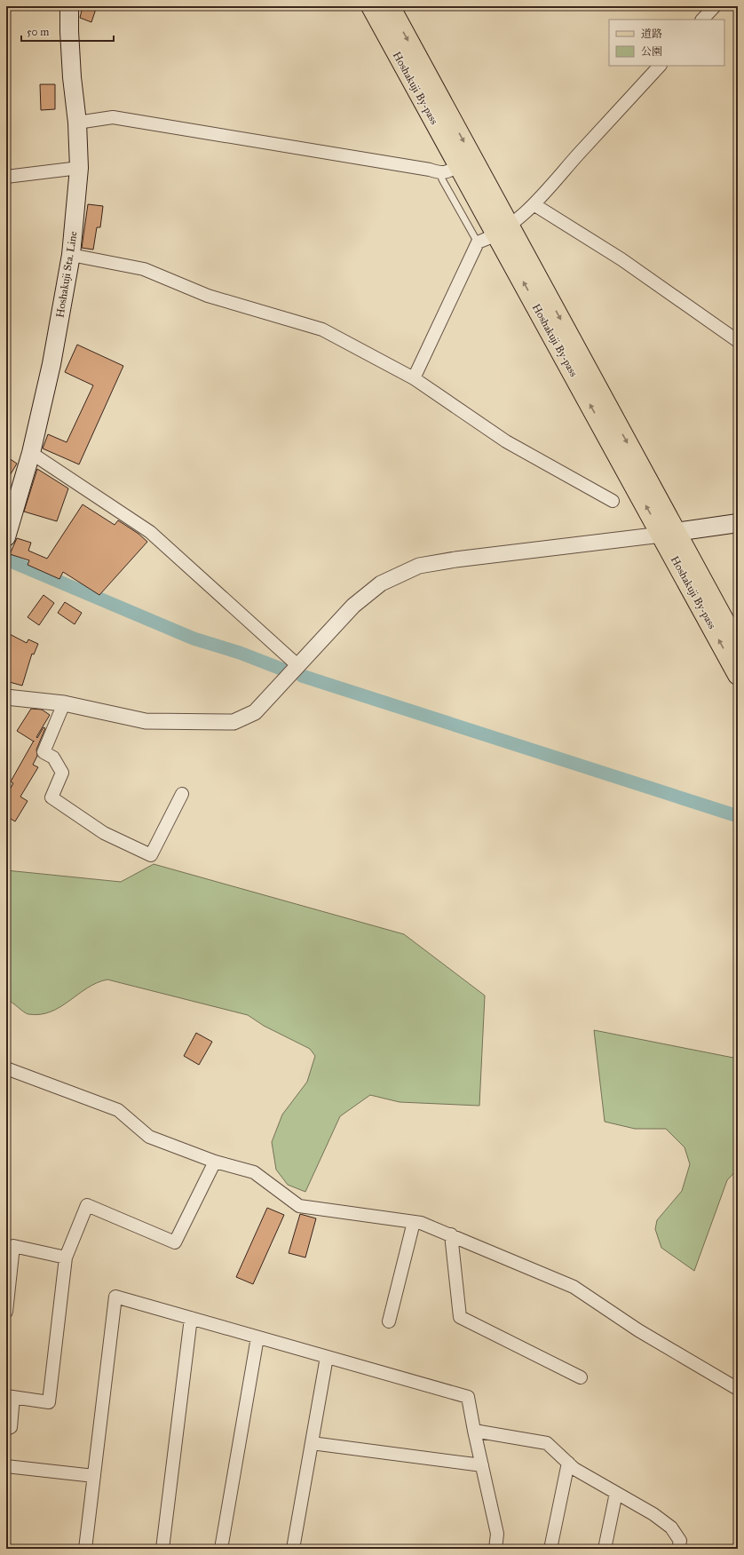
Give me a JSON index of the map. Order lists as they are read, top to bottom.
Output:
{
  "streets": {
    "main road": ["Hoshakuji By-pass", "Hoshakuji Sta. Line"]
  },
  "legend": ["道路", "公園"],
  "scale_bar": "50 m"
}
